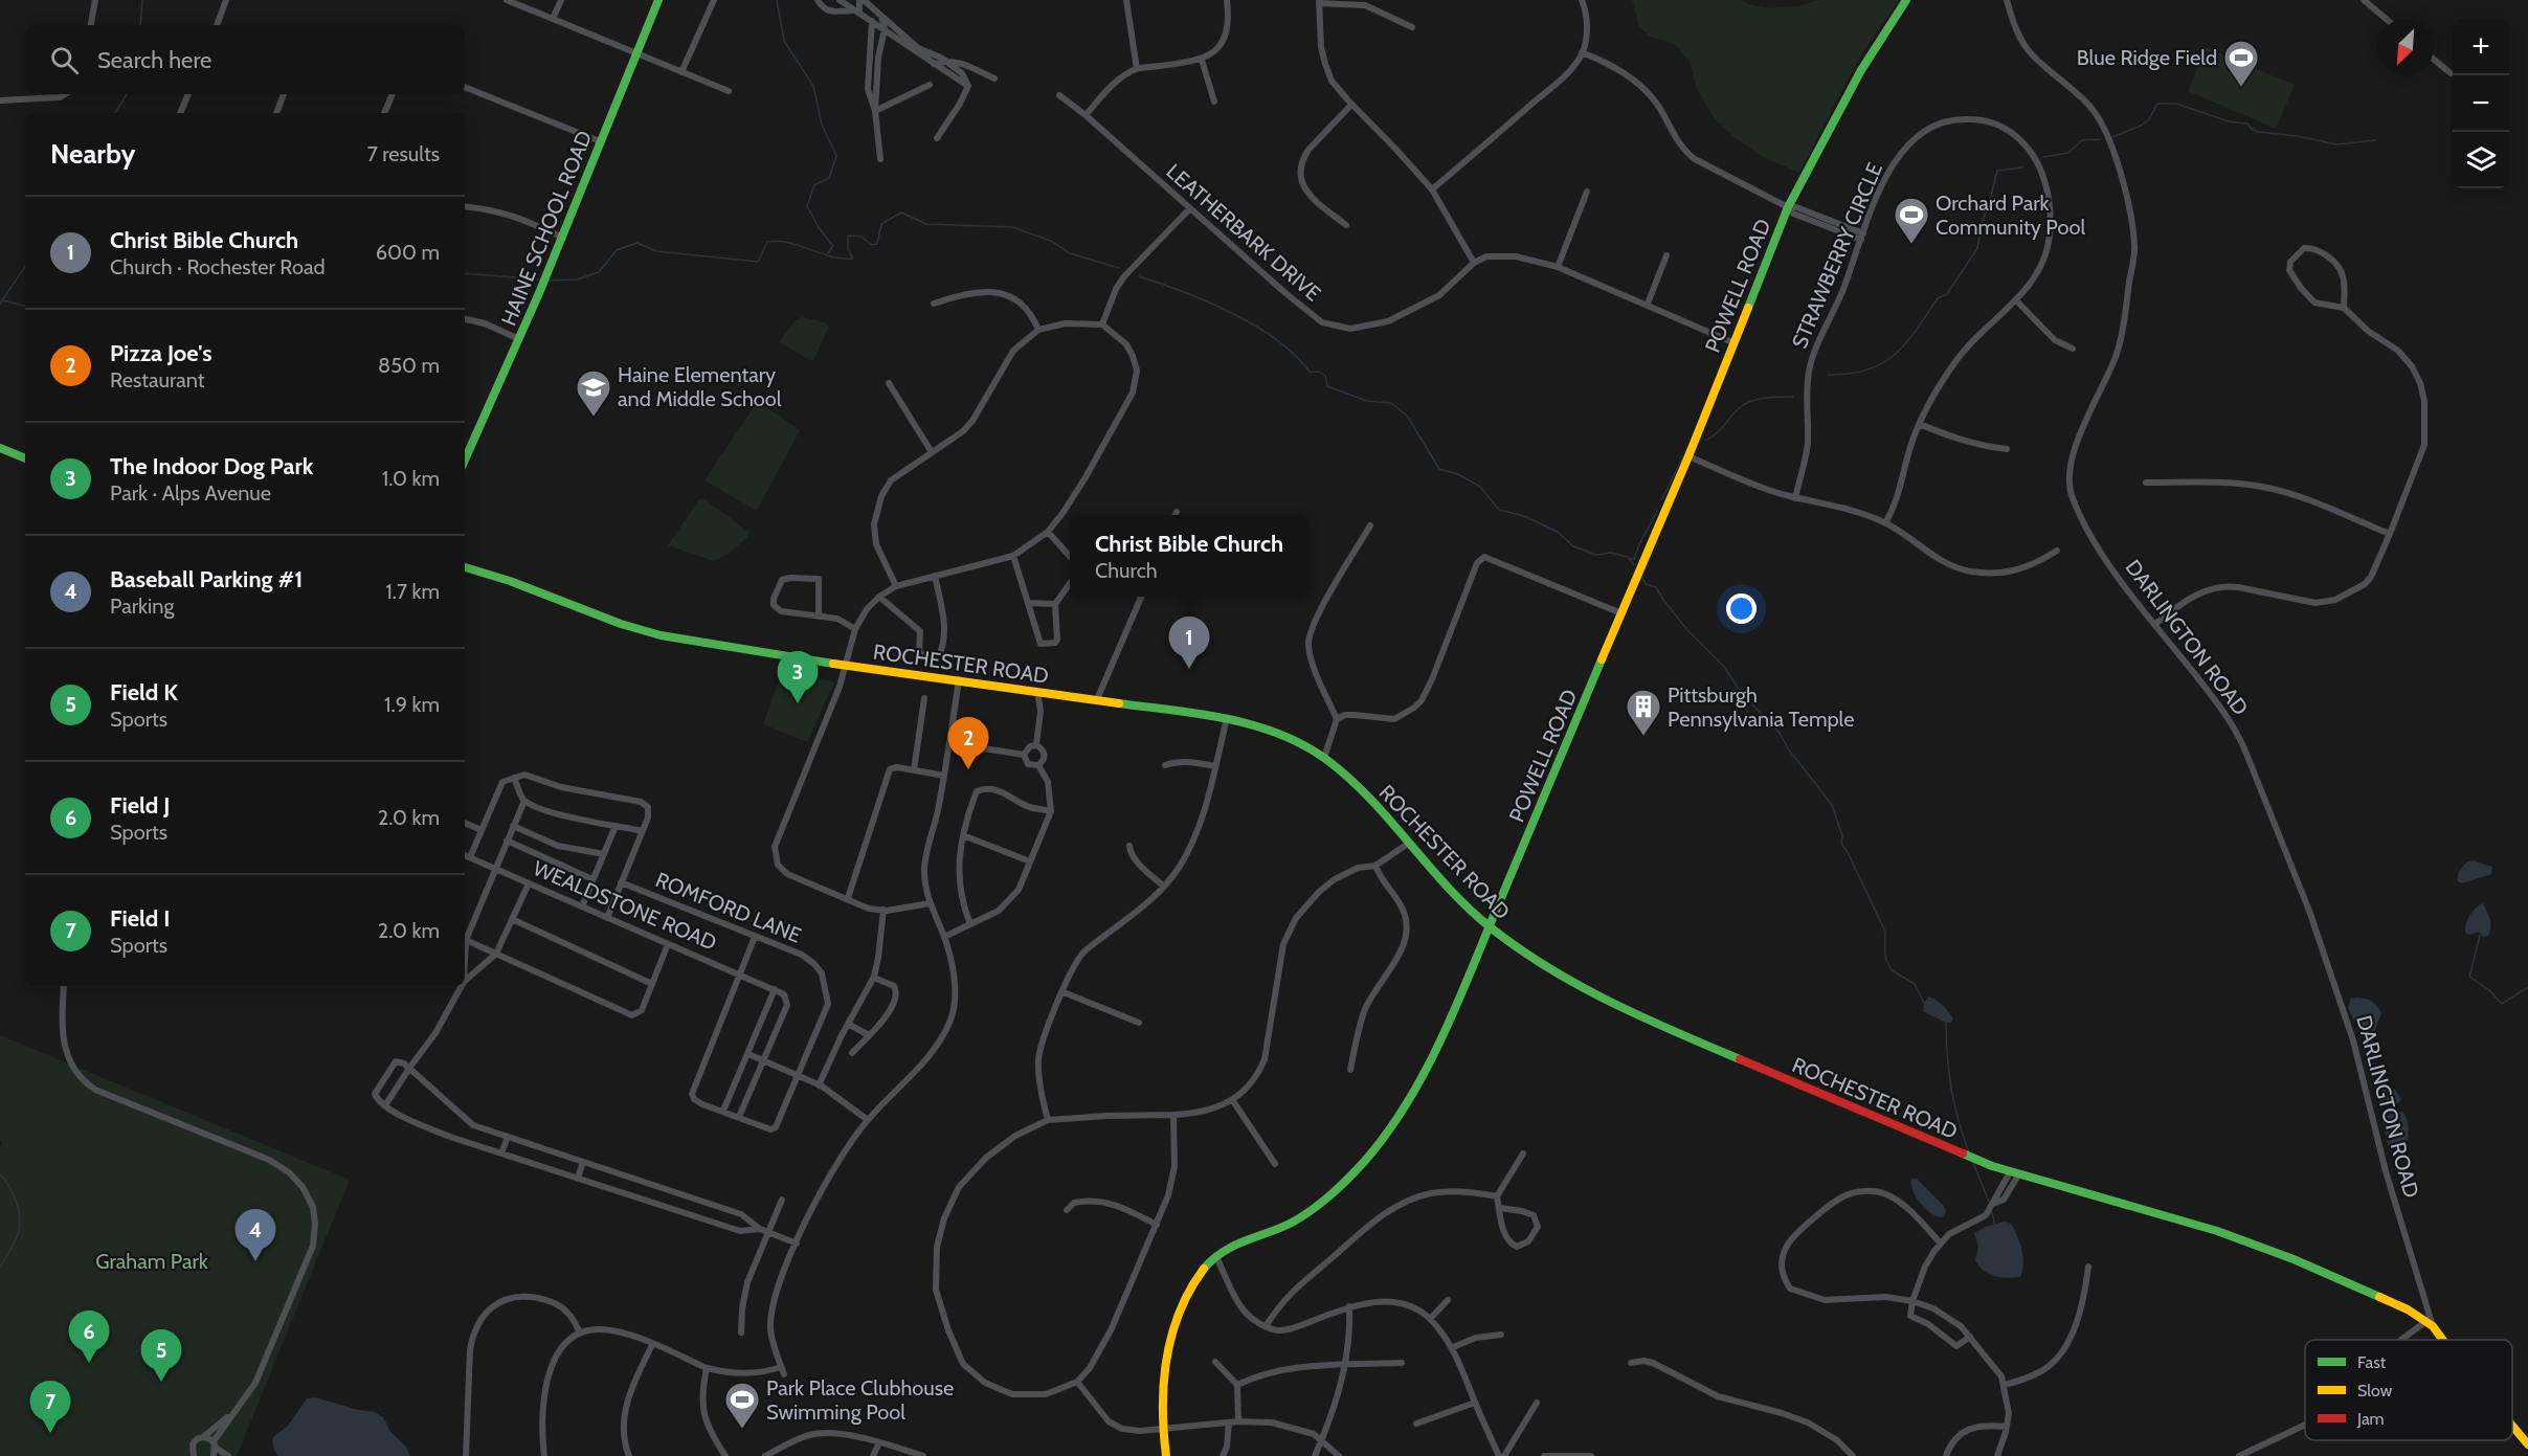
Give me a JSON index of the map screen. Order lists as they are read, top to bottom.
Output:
{
  "streets": {
    "street": [
      "HAINE SCHOOL ROAD",
      "LEATHERBARK DRIVE",
      "STRAWBERRY CIRCLE",
      "POWELL ROAD",
      "DARLINGTON ROAD",
      "ROCHESTER ROAD",
      "WEALDSTONE ROAD",
      "ROMFORD LANE"
    ]
  },
  "crossings": [
    ["POWELL ROAD", "ROCHESTER ROAD"],
    ["DARLINGTON ROAD", "ROCHESTER ROAD"],
    ["WEALDSTONE ROAD", "ROMFORD LANE"]
  ],
  "parks": ["Graham Park"],
  "places": {
    "sports": ["Blue Ridge Field", "Orchard Park Community Pool", "Park Place Clubhouse Swimming Pool"],
    "school or university": ["Haine Elementary and Middle School"],
    "building": ["Pittsburgh Pennsylvania Temple"]
  },
  "legend": ["Fast", "Slow", "Jam"],
  "north": "bottom left",
  "page": {
    "map_buttons": ["+", "−"],
    "search": "Search here",
    "heading": ["Nearby", "7 results"],
    "list": [
      {
        "mark": "1",
        "name": "Christ Bible Church",
        "note": "Church · Rochester Road",
        "value": "600 m"
      },
      {
        "mark": "2",
        "name": "Pizza Joe's",
        "note": "Restaurant",
        "value": "850 m"
      },
      {
        "mark": "3",
        "name": "The Indoor Dog Park",
        "note": "Park · Alps Avenue",
        "value": "1.0 km"
      },
      {
        "mark": "4",
        "name": "Baseball Parking #1",
        "note": "Parking",
        "value": "1.7 km"
      },
      {
        "mark": "5",
        "name": "Field K",
        "note": "Sports",
        "value": "1.9 km"
      },
      {
        "mark": "6",
        "name": "Field J",
        "note": "Sports",
        "value": "2.0 km"
      },
      {
        "mark": "7",
        "name": "Field I",
        "note": "Sports",
        "value": "2.0 km"
      }
    ],
    "popup": ["Christ Bible Church", "Church"],
    "pins": [
      "1",
      "3",
      "2",
      "4",
      "6",
      "5",
      "7"
    ]
  }
}
